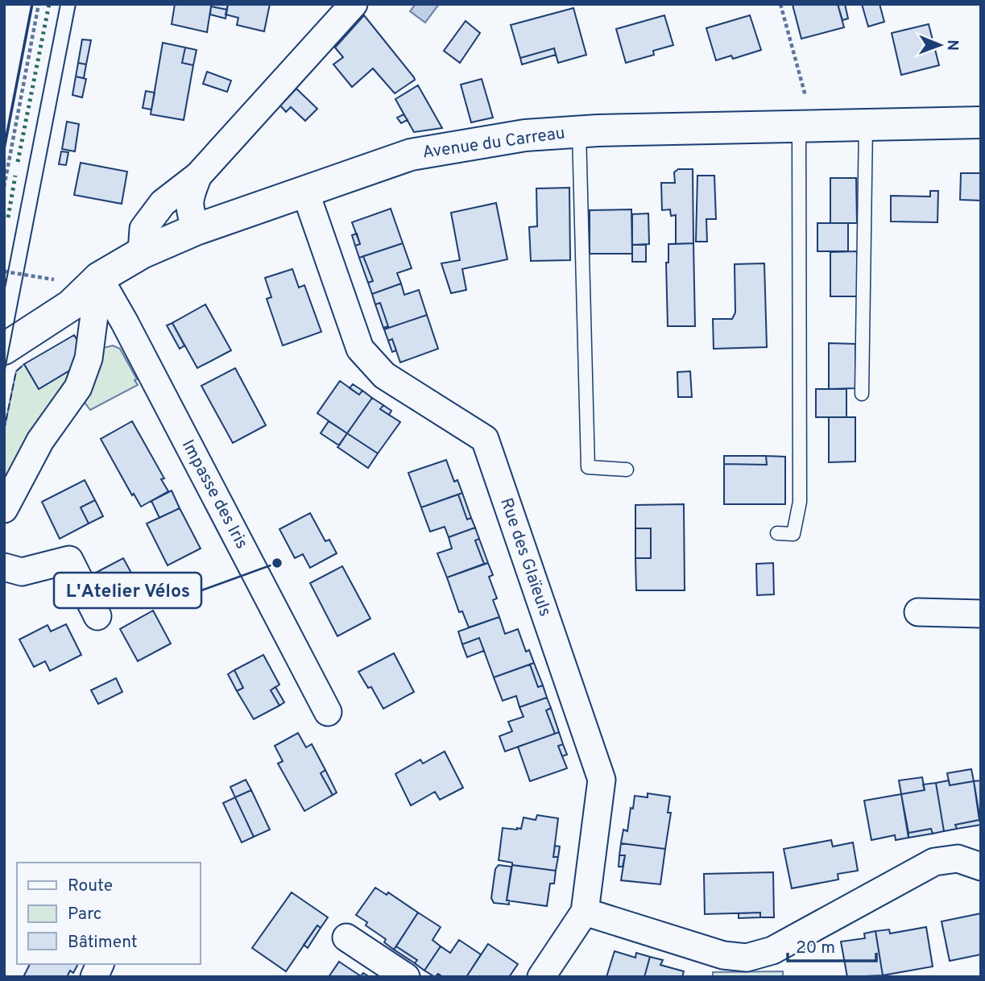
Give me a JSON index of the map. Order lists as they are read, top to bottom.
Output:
{
  "streets": {
    "street": ["Avenue du Carreau", "Impasse des Iris", "Rue des Glaïeuls"]
  },
  "crossings": [
    ["Avenue du Carreau", "Impasse des Iris"],
    ["Avenue du Carreau", "Rue des Glaïeuls"]
  ],
  "places": ["L'Atelier Vélos"],
  "legend": ["Route", "Parc", "Bâtiment"],
  "scale_bar": "20 m",
  "north": "right"
}
